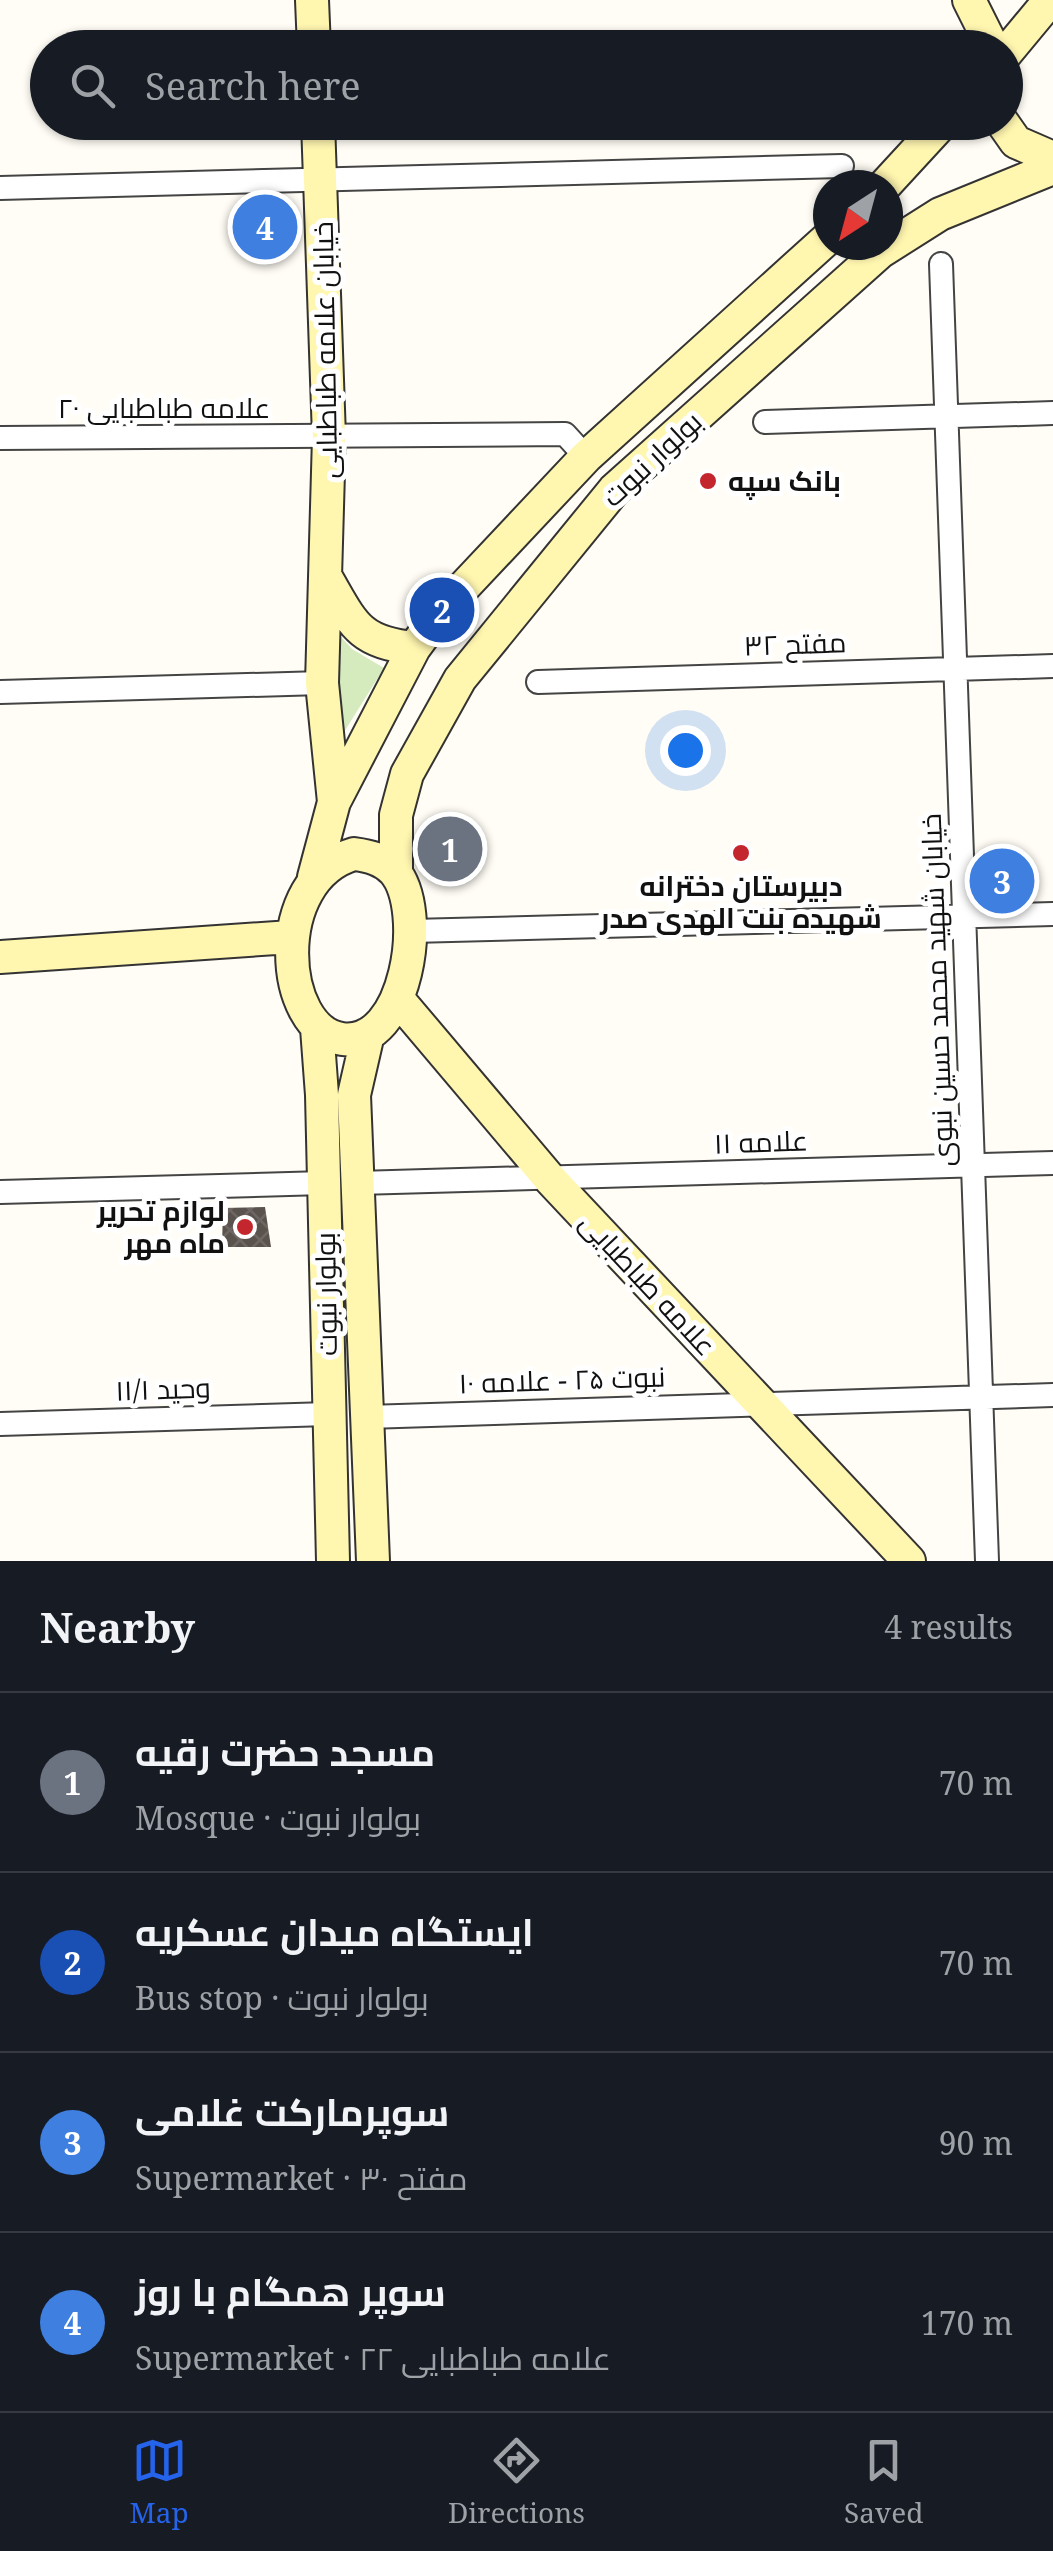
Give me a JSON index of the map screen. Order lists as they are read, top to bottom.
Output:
{
  "streets": {
    "main road": ["خیابان علامه طباطبایی", "بولوار نبوت", "علامه طباطبایی"],
    "street": [
      "علامه طباطبایی ۲۰",
      "مفتح ۳۲",
      "خیابان شهید محمد حسین نبوی",
      "علامه ۱۱",
      "نبوت ۲۵ - علامه ۱۰",
      "وحید ۱۱/۱"
    ]
  },
  "crossings": [
    ["خیابان علامه طباطبایی", "علامه طباطبایی ۲۰"],
    ["خیابان علامه طباطبایی", "بولوار نبوت"],
    ["علامه طباطبایی ۲۰", "بولوار نبوت"],
    ["بولوار نبوت", "علامه ۱۱"],
    ["بولوار نبوت", "علامه طباطبایی"],
    ["بولوار نبوت", "نبوت ۲۵ - علامه ۱۰"],
    ["بولوار نبوت", "وحید ۱۱/۱"],
    ["مفتح ۳۲", "خیابان شهید محمد حسین نبوی"],
    ["خیابان شهید محمد حسین نبوی", "علامه ۱۱"],
    ["خیابان شهید محمد حسین نبوی", "نبوت ۲۵ - علامه ۱۰"],
    ["علامه ۱۱", "علامه طباطبایی"],
    ["علامه طباطبایی", "نبوت ۲۵ - علامه ۱۰"]
  ],
  "places": ["بانک سپه", "دبیرستان دخترانه شهیده بنت الهدی صدر", "لوازم تحریر ماه مهر"],
  "north": "bottom left",
  "page": {
    "search": "Search here",
    "pins": [
      "4",
      "2",
      "1",
      "3"
    ],
    "heading": ["Nearby", "4 results"],
    "list": [
      {
        "mark": "1",
        "name": "مسجد حضرت رقیه",
        "note": "Mosque · بولوار نبوت",
        "value": "70 m"
      },
      {
        "mark": "2",
        "name": "ایستگاه میدان عسکریه",
        "note": "Bus stop · بولوار نبوت",
        "value": "70 m"
      },
      {
        "mark": "3",
        "name": "سوپرمارکت غلامی",
        "note": "Supermarket · مفتح ۳۰",
        "value": "90 m"
      },
      {
        "mark": "4",
        "name": "سوپر همگام با روز",
        "note": "Supermarket · علامه طباطبایی ۲۲",
        "value": "170 m"
      }
    ],
    "nav": ["Map", "Directions", "Saved"]
  }
}
